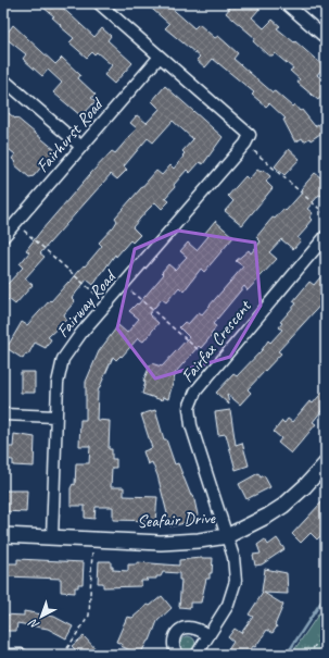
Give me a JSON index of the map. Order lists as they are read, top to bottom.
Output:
{
  "streets": {
    "street": [
      "Fairhurst Road",
      "Fairway Road",
      "Fairfax Crescent",
      "Seafair Drive"
    ]
  },
  "crossings": [
    ["Fairway Road", "Seafair Drive"],
    ["Fairfax Crescent", "Seafair Drive"]
  ],
  "north": "bottom left"
}
